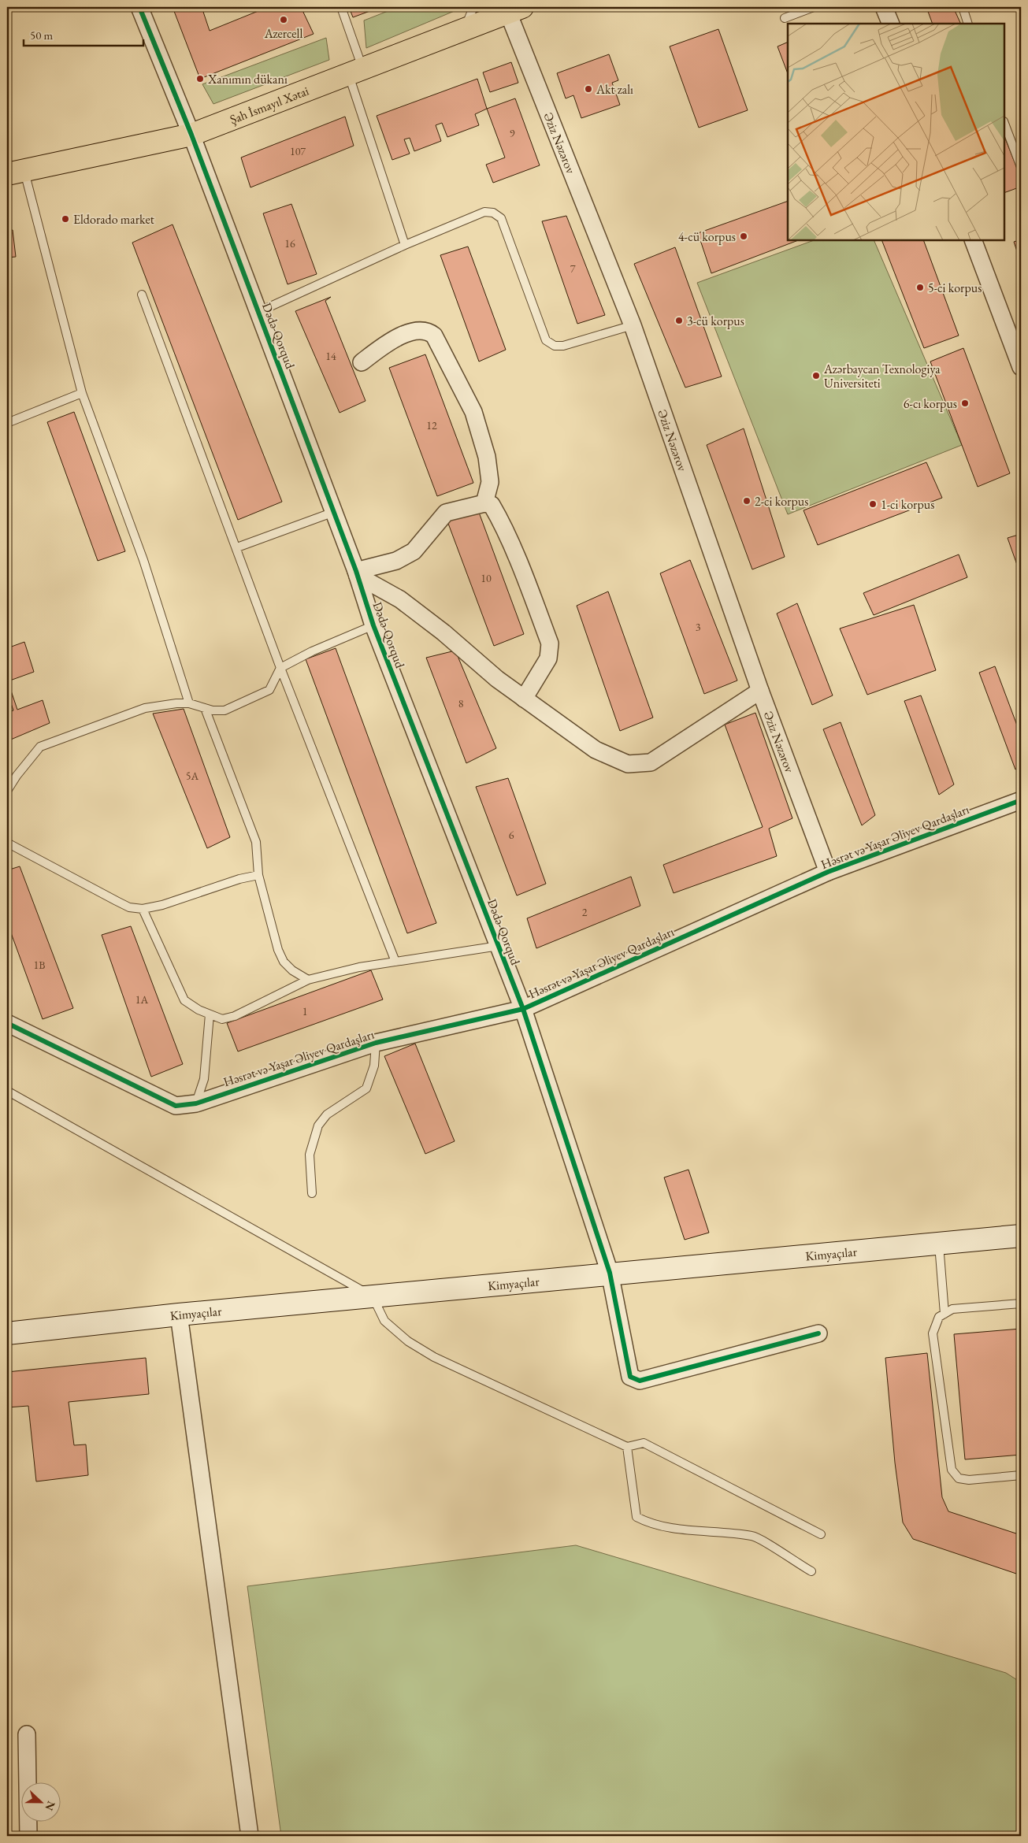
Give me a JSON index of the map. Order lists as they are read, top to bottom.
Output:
{
  "streets": {
    "main road": ["Şah İsmayıl Xətai"],
    "street": [
      "Əziz Nəzərov",
      "Dədə-Qorqud",
      "Həsrət və Yaşar Əliyev Qardaşları",
      "Kimyaçılar"
    ]
  },
  "crossings": [
    ["Şah İsmayıl Xətai", "Əziz Nəzərov"],
    ["Şah İsmayıl Xətai", "Dədə-Qorqud"],
    ["Əziz Nəzərov", "Həsrət və Yaşar Əliyev Qardaşları"],
    ["Dədə-Qorqud", "Həsrət və Yaşar Əliyev Qardaşları"],
    ["Dədə-Qorqud", "Kimyaçılar"]
  ],
  "places": [
    "Azercell",
    "Xanımın dükanı",
    "Akt zalı",
    "Eldorado market",
    "4-cü korpus",
    "5-ci korpus",
    "3-cü korpus",
    "Azərbaycan Texnologiya Universiteti",
    "6-cı korpus",
    "2-ci korpus",
    "1-ci korpus"
  ],
  "house_numbers": [
    "9",
    "107",
    "16",
    "7",
    "14",
    "12",
    "10",
    "3",
    "8",
    "5A",
    "6",
    "2",
    "1B",
    "1A",
    "1"
  ],
  "scale_bar": "50 m",
  "north": "right"
}
